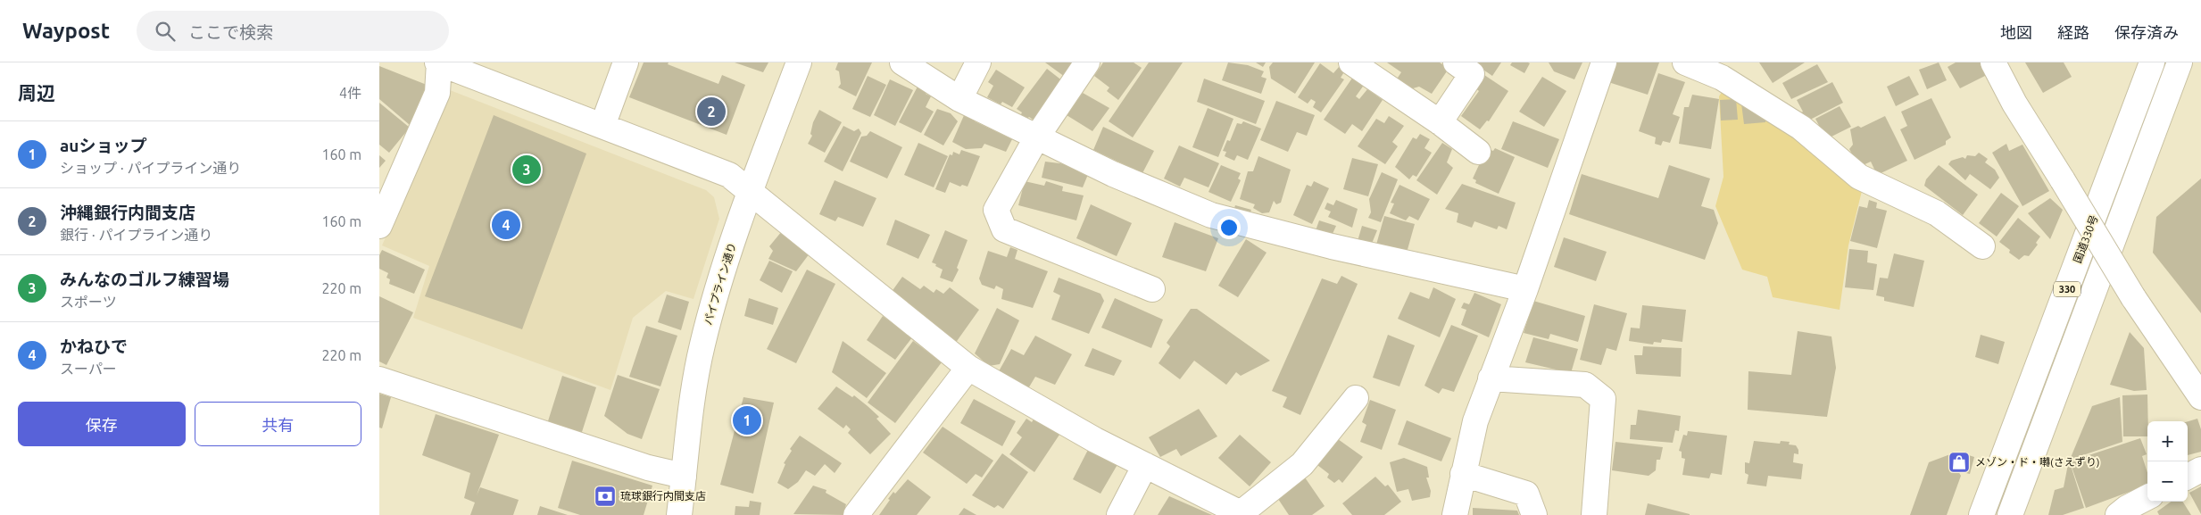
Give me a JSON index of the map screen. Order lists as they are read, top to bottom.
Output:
{
  "streets": {
    "main road": ["国道330号", "パイプライン通り", "330"]
  },
  "places": {
    "shop": ["メゾン・ド・囀(さえずり)"],
    "bank": ["琉球銀行内間支店"]
  },
  "page": {
    "header": "Waypost",
    "search": "ここで検索",
    "nav": ["地図", "経路", "保存済み"],
    "heading": ["周辺", "4件"],
    "pins": [
      "2",
      "3",
      "4",
      "1"
    ],
    "list": [
      {
        "mark": "1",
        "name": "auショップ",
        "note": "ショップ · パイプライン通り",
        "value": "160 m"
      },
      {
        "mark": "2",
        "name": "沖縄銀行内間支店",
        "note": "銀行 · パイプライン通り",
        "value": "160 m"
      },
      {
        "mark": "3",
        "name": "みんなのゴルフ練習場",
        "note": "スポーツ",
        "value": "220 m"
      },
      {
        "mark": "4",
        "name": "かねひで",
        "note": "スーパー",
        "value": "220 m"
      }
    ],
    "buttons": ["保存", "共有"],
    "map_buttons": ["+", "−"]
  }
}
